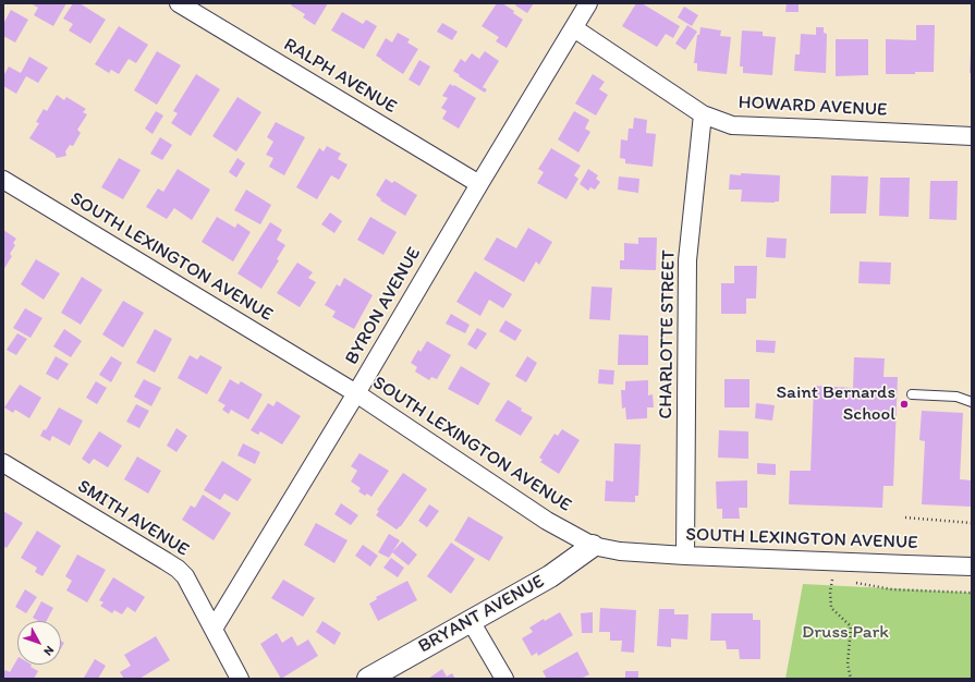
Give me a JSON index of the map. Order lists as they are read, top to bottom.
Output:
{
  "streets": {
    "street": [
      "RALPH AVENUE",
      "HOWARD AVENUE",
      "SOUTH LEXINGTON AVENUE",
      "BYRON AVENUE",
      "CHARLOTTE STREET",
      "SMITH AVENUE",
      "BRYANT AVENUE"
    ]
  },
  "crossings": [
    ["RALPH AVENUE", "BYRON AVENUE"],
    ["HOWARD AVENUE", "BYRON AVENUE"],
    ["HOWARD AVENUE", "CHARLOTTE STREET"],
    ["SOUTH LEXINGTON AVENUE", "BYRON AVENUE"],
    ["SOUTH LEXINGTON AVENUE", "CHARLOTTE STREET"],
    ["SOUTH LEXINGTON AVENUE", "BRYANT AVENUE"],
    ["BYRON AVENUE", "SMITH AVENUE"]
  ],
  "parks": ["Druss Park"],
  "places": ["Saint Bernards School"],
  "north": "bottom right"
}
